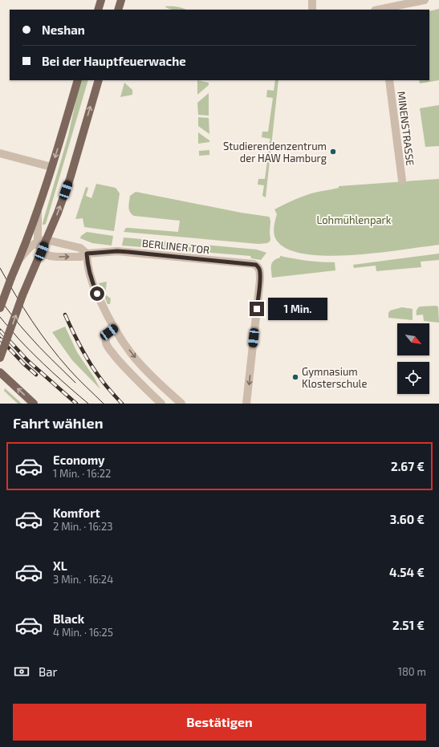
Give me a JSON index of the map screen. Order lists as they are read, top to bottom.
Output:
{
  "streets": {
    "street": ["MINENSTRASSE", "BERLINER TOR"]
  },
  "parks": ["Lohmühlenpark"],
  "places": ["Studierendenzentrum der HAW Hamburg", "Gymnasium Klosterschule"],
  "north": "bottom right",
  "page": {
    "banner": ["Neshan", "Bei der Hauptfeuerwache"],
    "bubble": "1 Min.",
    "heading": "Fahrt wählen",
    "list": [
      {
        "name": "Economy",
        "note": "1 Min. · 16:22",
        "value": "2.67 €"
      },
      {
        "name": "Komfort",
        "note": "2 Min. · 16:23",
        "value": "3.60 €"
      },
      {
        "name": "XL",
        "note": "3 Min. · 16:24",
        "value": "4.54 €"
      },
      {
        "name": "Black",
        "note": "4 Min. · 16:25",
        "value": "2.51 €"
      }
    ],
    "pay": ["Bar", "180 m"],
    "buttons": "Bestätigen"
  }
}
